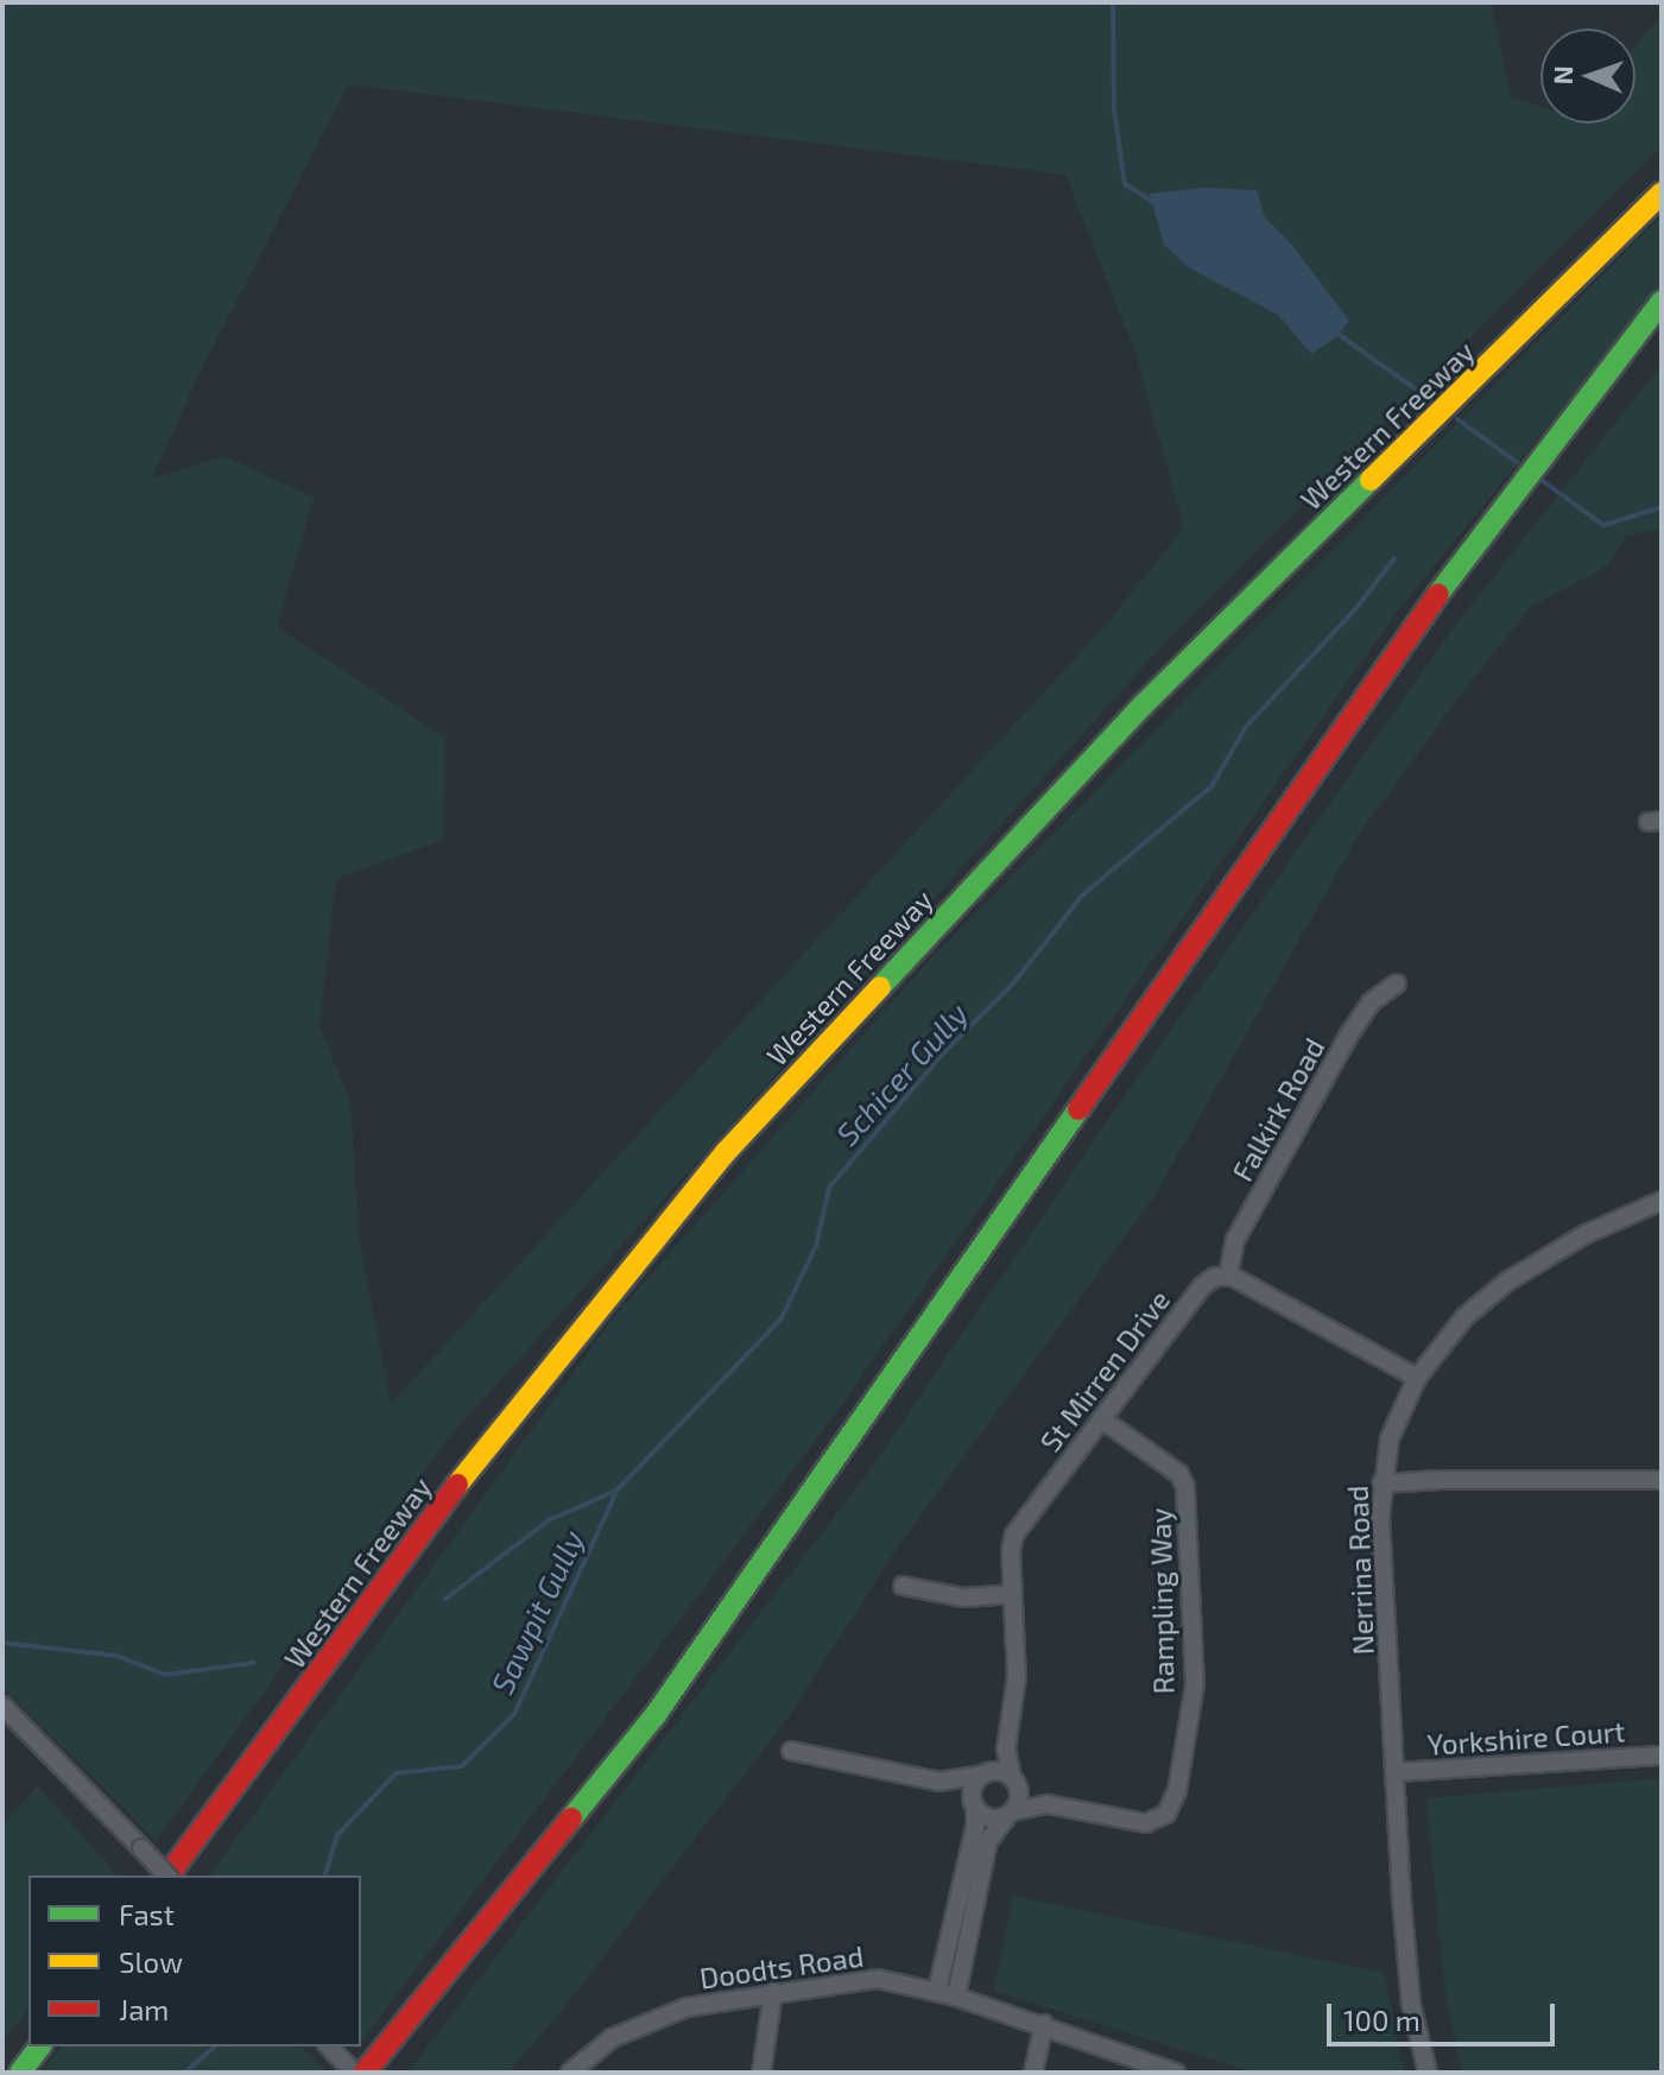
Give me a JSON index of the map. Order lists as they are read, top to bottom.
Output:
{
  "streets": {
    "highway": ["Western Freeway"],
    "street": [
      "Falkirk Road",
      "St Mirren Drive",
      "Nerrina Road",
      "Rampling Way",
      "Yorkshire Court",
      "Doodts Road"
    ]
  },
  "crossings": [
    ["Falkirk Road", "St Mirren Drive"],
    ["St Mirren Drive", "Rampling Way"],
    ["Nerrina Road", "Yorkshire Court"]
  ],
  "water": ["Schicer Gully", "Sawpit Gully"],
  "legend": ["Fast", "Slow", "Jam"],
  "scale_bar": "100 m",
  "north": "left"
}
